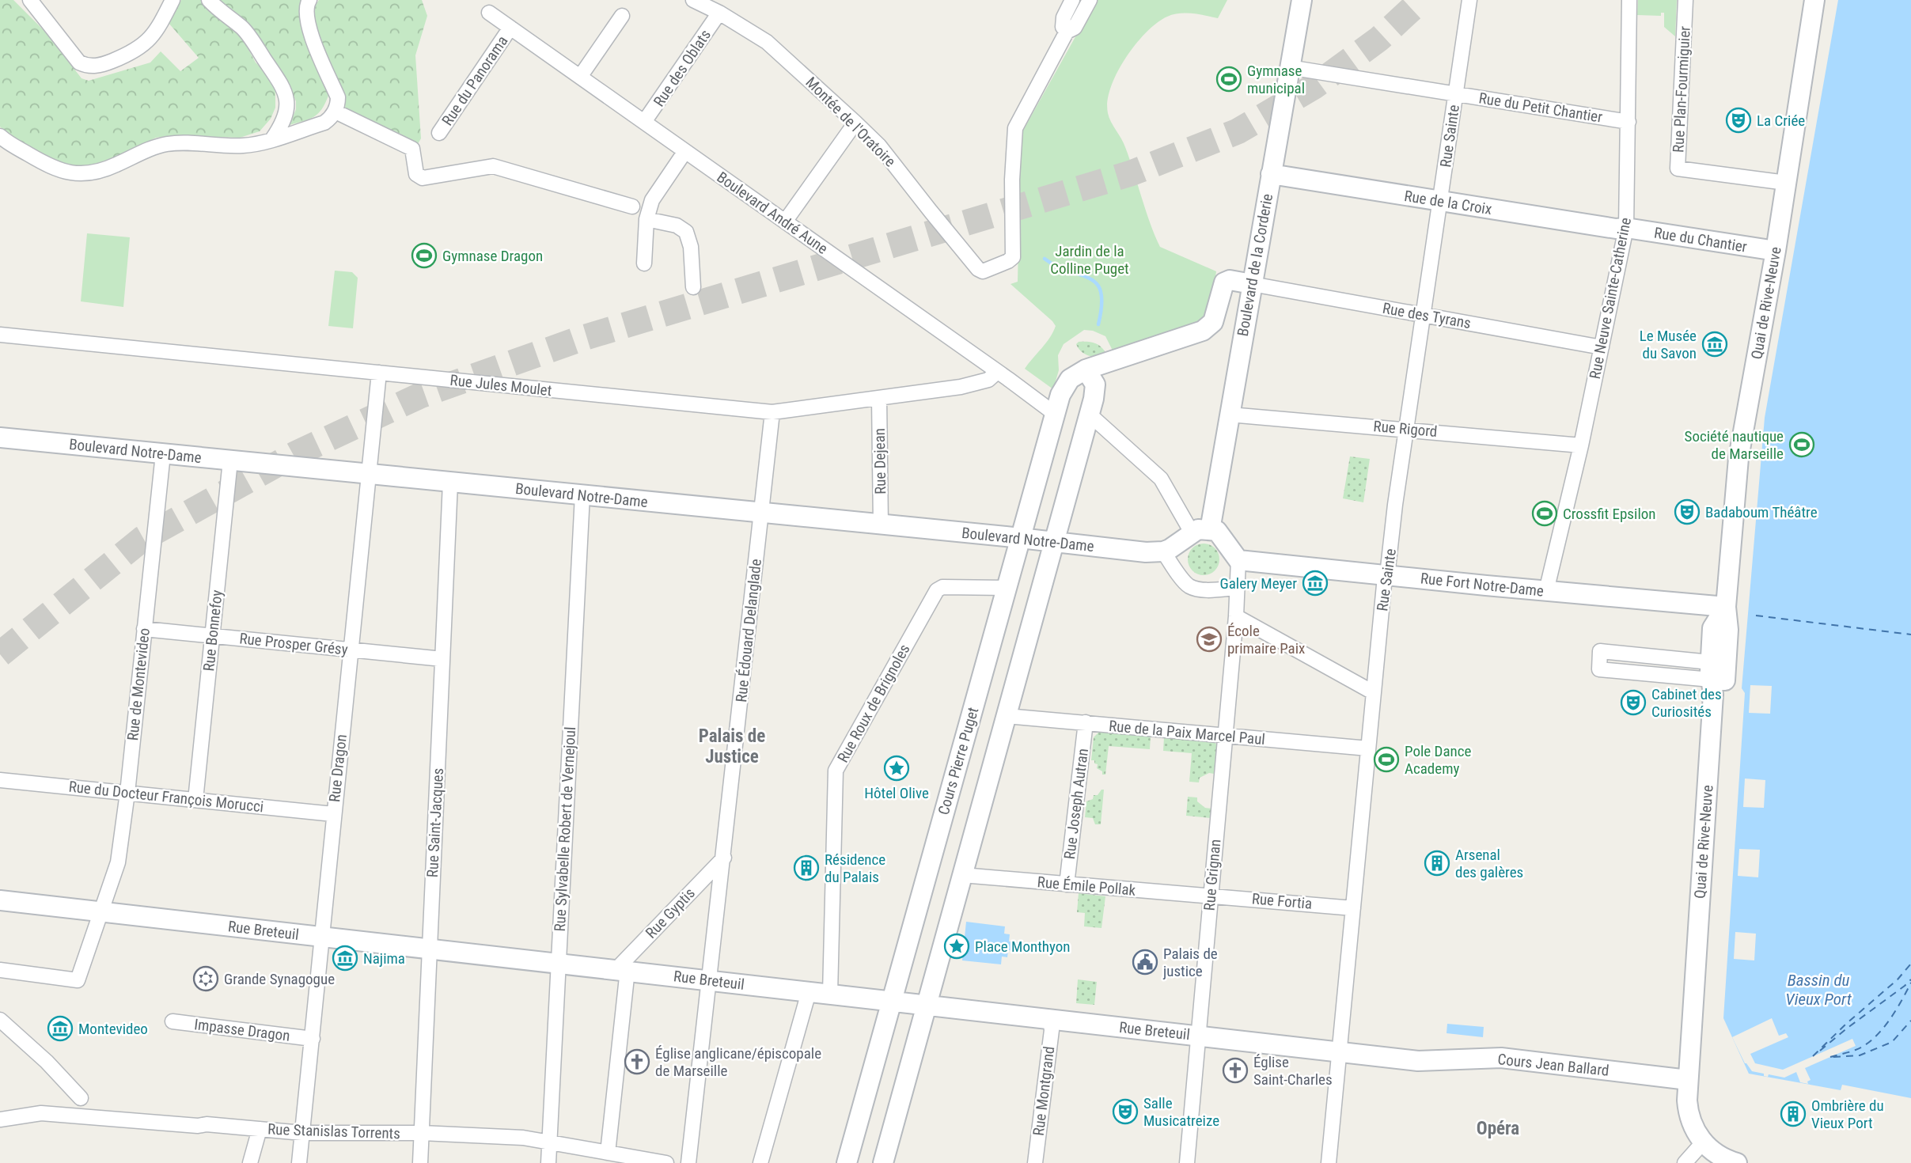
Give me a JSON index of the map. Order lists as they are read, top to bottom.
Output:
{
  "streets": {
    "street": [
      "Rue des Oblats",
      "Rue du Panorama",
      "Rue Plan-Fourmiguier",
      "Rue du Petit Chantier",
      "Montée de l'Oratoire",
      "Rue Sainte",
      "Rue de la Croix",
      "Boulevard André Aune",
      "Rue du Chantier",
      "Boulevard de la Corderie",
      "Rue Neuve Sainte-Catherine",
      "Quai de Rive-Neuve",
      "Rue des Tyrans",
      "Rue Jules Moulet",
      "Rue Rigord",
      "Boulevard Notre-Dame",
      "Rue Dejean",
      "Rue Fort Notre-Dame",
      "Rue Bonnefoy",
      "Rue Édouard Delanglade",
      "Rue Prosper Grésy",
      "Rue de Montevideo",
      "Rue Roux de Brignoles",
      "Rue de la Paix Marcel Paul",
      "Cours Pierre Puget",
      "Rue Dragon",
      "Rue du Docteur François Morucci",
      "Rue Joseph Autran",
      "Rue Saint-Jacques",
      "Rue Sylvabelle Robert de Vernejoul",
      "Rue Grignan",
      "Rue Émile Pollak",
      "Rue Fortia",
      "Rue Gyptis",
      "Rue Breteuil",
      "Impasse Dragon",
      "Cours Jean Ballard",
      "Rue Montgrand",
      "Rue Stanislas Torrents"
    ]
  },
  "crossings": [
    ["Rue des Oblats", "Montée de l'Oratoire"],
    ["Rue des Oblats", "Boulevard André Aune"],
    ["Rue du Panorama", "Boulevard André Aune"],
    ["Rue Plan-Fourmiguier", "Quai de Rive-Neuve"],
    ["Rue du Petit Chantier", "Rue Sainte"],
    ["Rue du Petit Chantier", "Boulevard de la Corderie"],
    ["Rue du Petit Chantier", "Rue Neuve Sainte-Catherine"],
    ["Rue Sainte", "Rue de la Croix"],
    ["Rue Sainte", "Rue des Tyrans"],
    ["Rue Sainte", "Rue Rigord"],
    ["Rue Sainte", "Rue Fort Notre-Dame"],
    ["Rue Sainte", "Rue de la Paix Marcel Paul"],
    ["Rue Sainte", "Rue Fortia"],
    ["Rue Sainte", "Rue Breteuil"],
    ["Rue de la Croix", "Rue du Chantier"],
    ["Rue de la Croix", "Boulevard de la Corderie"],
    ["Rue de la Croix", "Rue Neuve Sainte-Catherine"],
    ["Boulevard André Aune", "Rue Jules Moulet"],
    ["Boulevard André Aune", "Cours Pierre Puget"],
    ["Rue du Chantier", "Rue Neuve Sainte-Catherine"],
    ["Rue du Chantier", "Quai de Rive-Neuve"],
    ["Boulevard de la Corderie", "Rue des Tyrans"],
    ["Boulevard de la Corderie", "Rue Rigord"],
    ["Boulevard de la Corderie", "Cours Pierre Puget"],
    ["Rue Neuve Sainte-Catherine", "Rue des Tyrans"],
    ["Rue Neuve Sainte-Catherine", "Rue Rigord"],
    ["Rue Neuve Sainte-Catherine", "Rue Fort Notre-Dame"],
    ["Quai de Rive-Neuve", "Rue Fort Notre-Dame"],
    ["Quai de Rive-Neuve", "Cours Jean Ballard"],
    ["Rue des Tyrans", "Cours Pierre Puget"],
    ["Rue Jules Moulet", "Rue Dejean"],
    ["Rue Jules Moulet", "Rue Édouard Delanglade"],
    ["Rue Jules Moulet", "Rue Dragon"],
    ["Boulevard Notre-Dame", "Rue Dejean"],
    ["Boulevard Notre-Dame", "Rue Bonnefoy"],
    ["Boulevard Notre-Dame", "Rue Édouard Delanglade"],
    ["Boulevard Notre-Dame", "Rue de Montevideo"],
    ["Boulevard Notre-Dame", "Cours Pierre Puget"],
    ["Boulevard Notre-Dame", "Rue Dragon"],
    ["Boulevard Notre-Dame", "Rue Saint-Jacques"],
    ["Boulevard Notre-Dame", "Rue Sylvabelle Robert de Vernejoul"],
    ["Rue Fort Notre-Dame", "Rue Grignan"],
    ["Rue Bonnefoy", "Rue Prosper Grésy"],
    ["Rue Bonnefoy", "Rue du Docteur François Morucci"],
    ["Rue Édouard Delanglade", "Rue Gyptis"],
    ["Rue Édouard Delanglade", "Rue Breteuil"],
    ["Rue Prosper Grésy", "Rue de Montevideo"],
    ["Rue Prosper Grésy", "Rue Dragon"],
    ["Rue Prosper Grésy", "Rue Saint-Jacques"],
    ["Rue de Montevideo", "Rue du Docteur François Morucci"],
    ["Rue de Montevideo", "Rue Breteuil"],
    ["Rue Roux de Brignoles", "Cours Pierre Puget"],
    ["Rue Roux de Brignoles", "Rue Breteuil"],
    ["Rue de la Paix Marcel Paul", "Rue Joseph Autran"],
    ["Rue de la Paix Marcel Paul", "Rue Grignan"],
    ["Cours Pierre Puget", "Rue Breteuil"],
    ["Rue Dragon", "Rue du Docteur François Morucci"],
    ["Rue Dragon", "Rue Breteuil"],
    ["Rue Dragon", "Impasse Dragon"],
    ["Rue Dragon", "Rue Stanislas Torrents"],
    ["Rue Joseph Autran", "Rue Émile Pollak"],
    ["Rue Saint-Jacques", "Rue Breteuil"],
    ["Rue Saint-Jacques", "Rue Stanislas Torrents"],
    ["Rue Sylvabelle Robert de Vernejoul", "Rue Breteuil"],
    ["Rue Sylvabelle Robert de Vernejoul", "Rue Stanislas Torrents"],
    ["Rue Grignan", "Rue Émile Pollak"],
    ["Rue Grignan", "Rue Fortia"],
    ["Rue Grignan", "Rue Breteuil"],
    ["Rue Émile Pollak", "Rue Fortia"],
    ["Rue Gyptis", "Rue Breteuil"],
    ["Rue Breteuil", "Cours Jean Ballard"],
    ["Rue Breteuil", "Rue Montgrand"]
  ],
  "districts": ["Palais de Justice", "Opéra"],
  "water": ["Bassin du Vieux Port"],
  "parks": ["Jardin de la Colline Puget"],
  "places": {
    "sports": [
      "Gymnase municipal",
      "Gymnase Dragon",
      "Société nautique de Marseille",
      "Crossfit Epsilon",
      "Pole Dance Academy"
    ],
    "theatre": [
      "La Criée",
      "Badaboum Théâtre",
      "Cabinet des Curiosités",
      "Salle Musicatreize"
    ],
    "museum": [
      "Le Musée du Savon",
      "Galery Meyer",
      "Najima",
      "Montevideo"
    ],
    "school or university": ["École primaire Paix"],
    "place": ["Hôtel Olive", "Place Monthyon"],
    "building": ["Arsenal des galères", "Résidence du Palais", "Ombrière du Vieux Port"],
    "public building": ["Palais de justice"],
    "synagogue": ["Grande Synagogue"],
    "church": ["Église anglicane/épiscopale de Marseille", "Église Saint-Charles"]
  }
}
